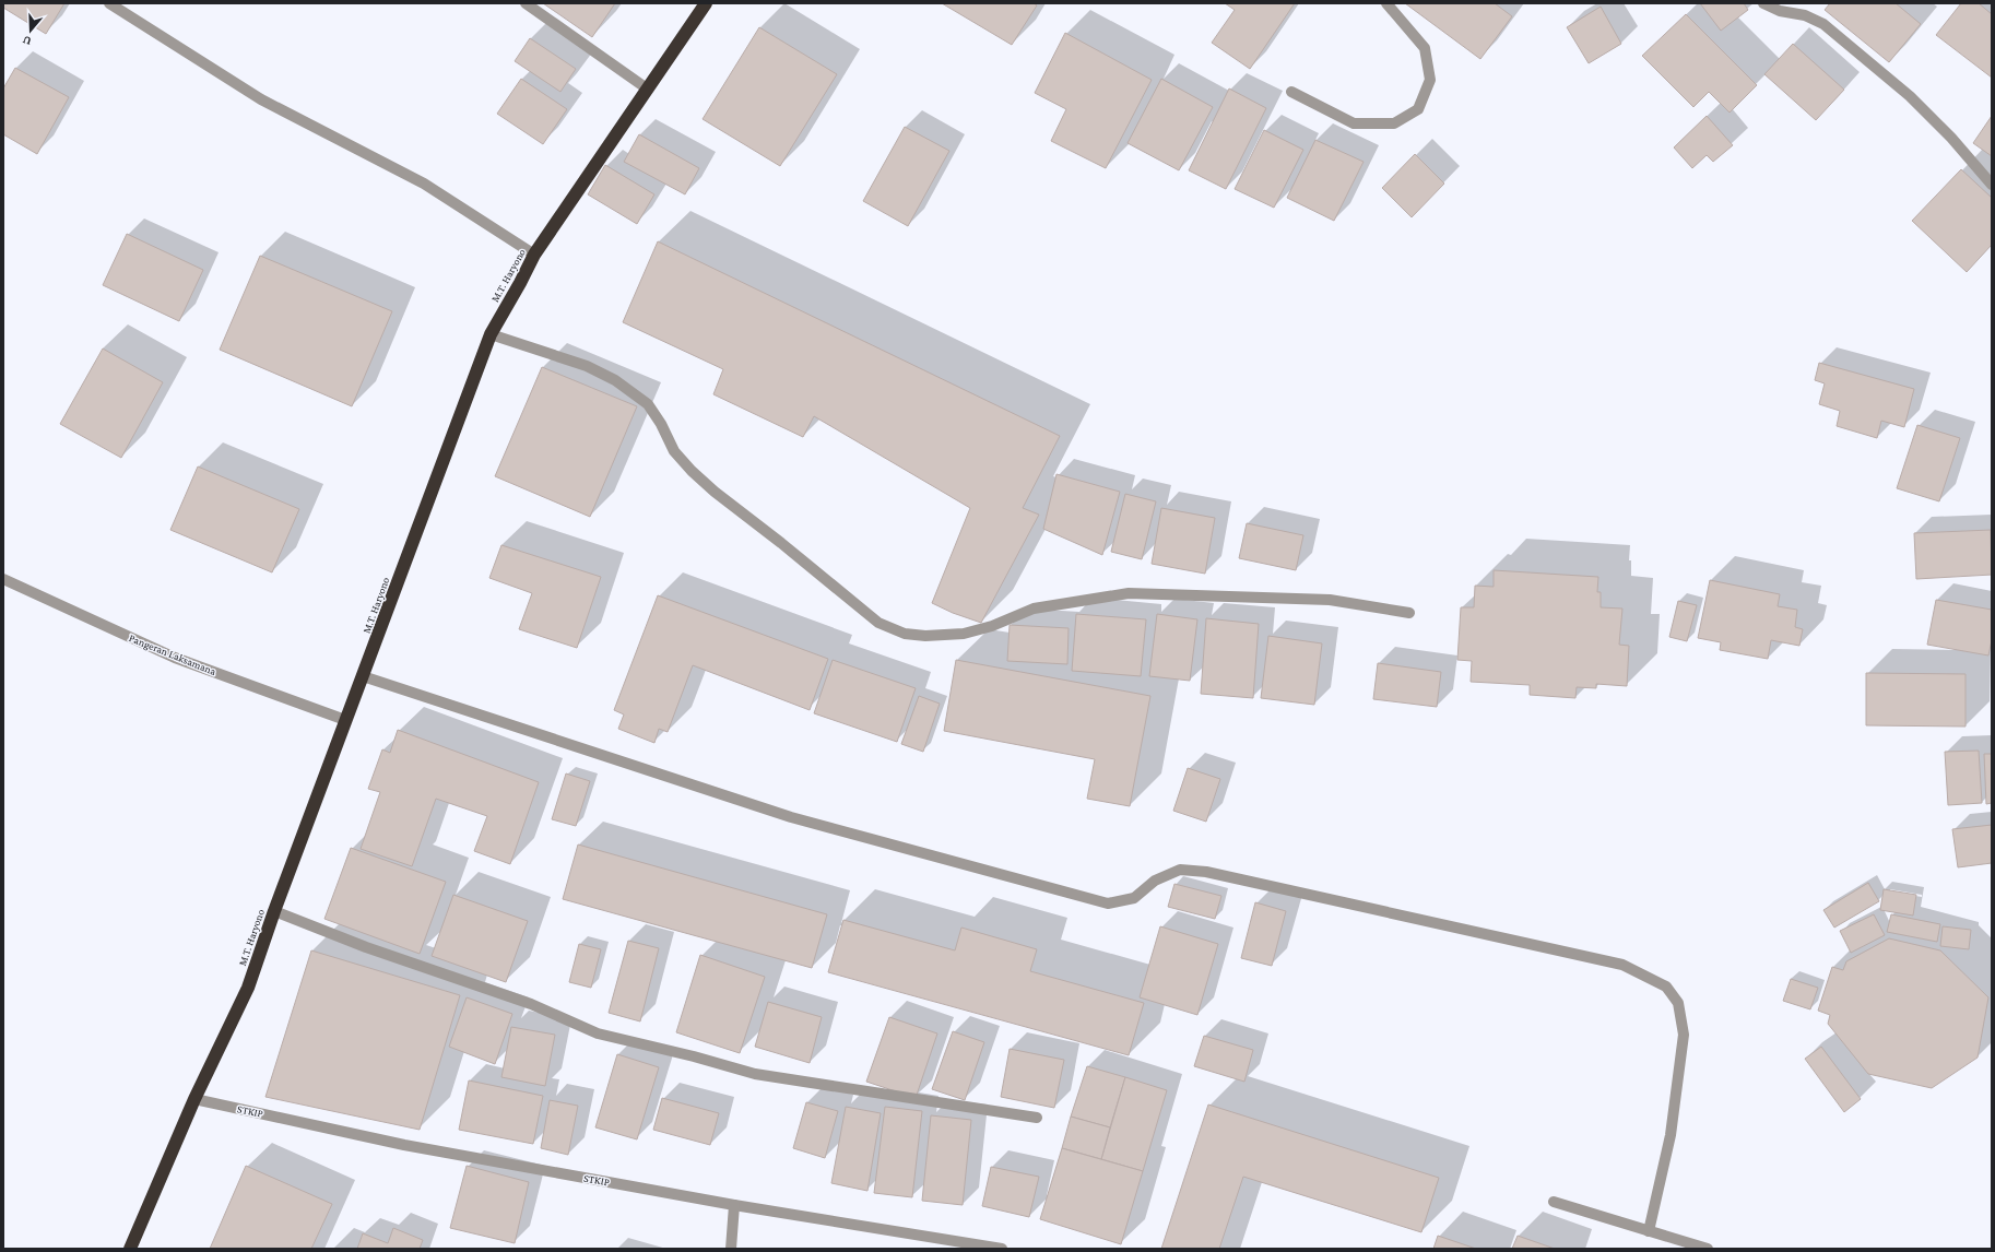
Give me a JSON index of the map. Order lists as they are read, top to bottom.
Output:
{
  "streets": {
    "highway": ["M.T. Haryono"],
    "street": ["Pangeran Laksamana", "STKIP"]
  },
  "crossings": [
    ["M.T. Haryono", "Pangeran Laksamana"],
    ["M.T. Haryono", "STKIP"]
  ],
  "north": "bottom"
}
